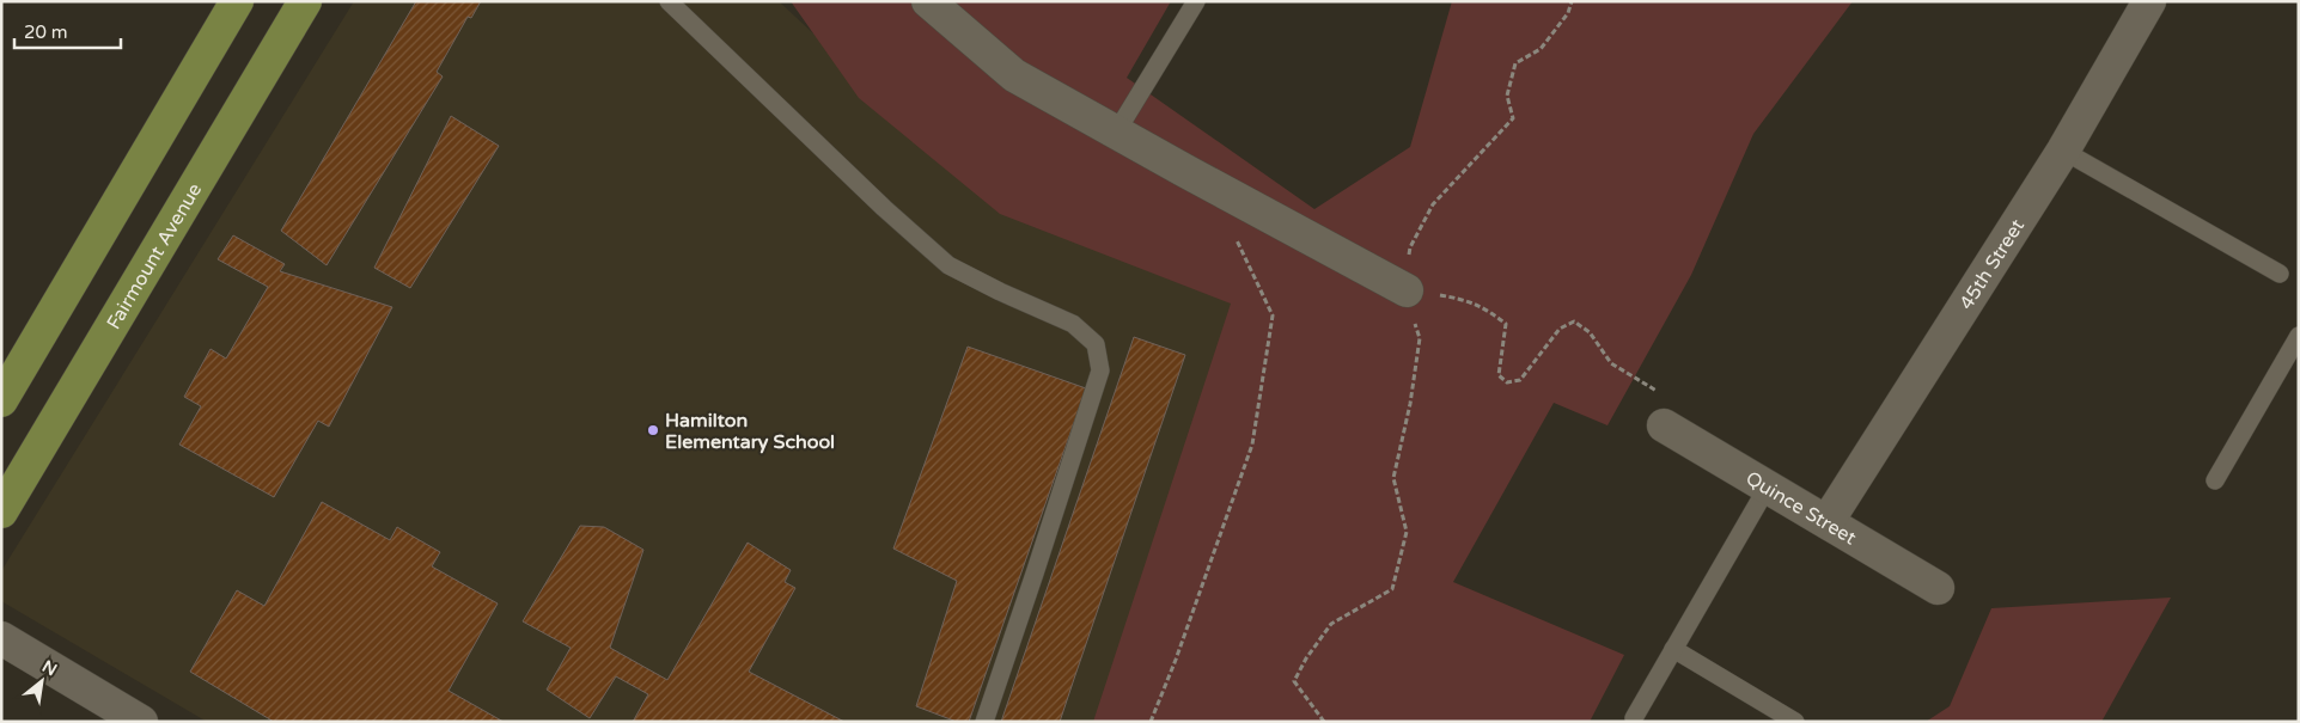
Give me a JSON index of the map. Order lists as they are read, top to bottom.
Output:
{
  "streets": {
    "main road": ["Fairmount Avenue"],
    "street": ["45th Street", "Quince Street"]
  },
  "crossings": [
    ["45th Street", "Quince Street"]
  ],
  "places": ["Hamilton Elementary School"],
  "scale_bar": "20 m",
  "north": "top right"
}
